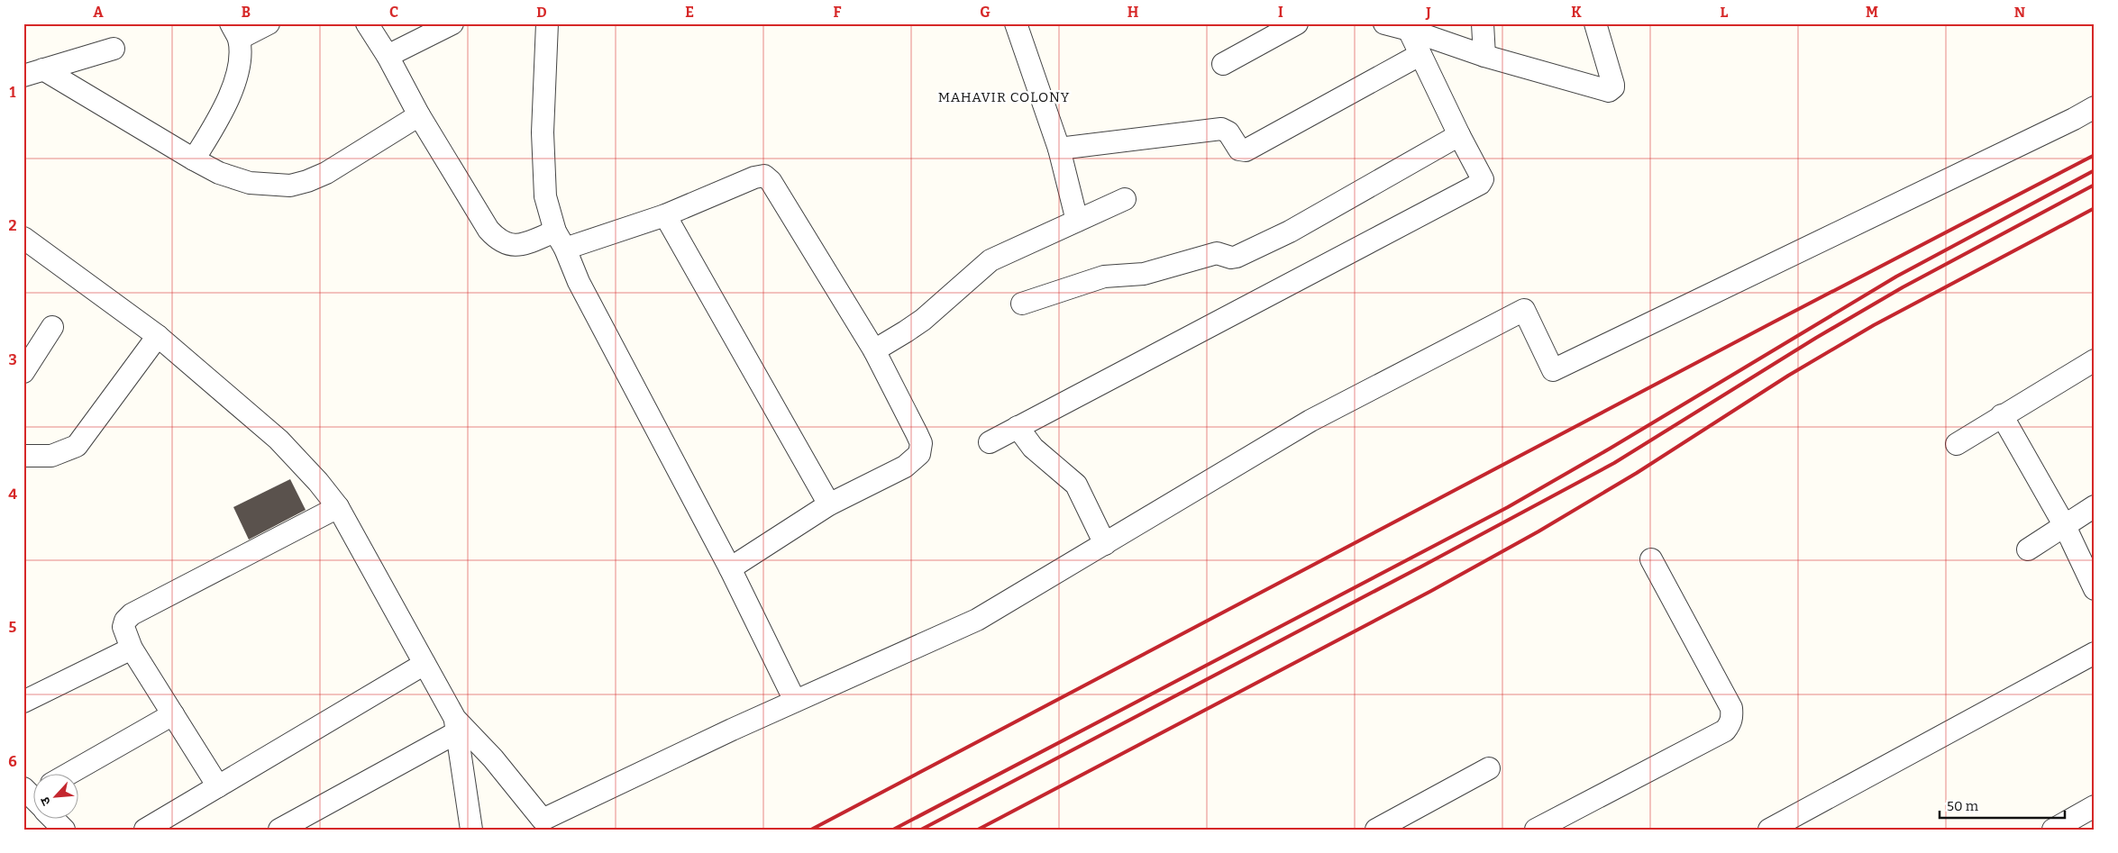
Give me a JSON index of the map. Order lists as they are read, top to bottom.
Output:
{
  "districts": ["MAHAVIR COLONY"],
  "scale_bar": "50 m",
  "north": "bottom left",
  "grid": {
    "columns": [
      "A",
      "B",
      "C",
      "D",
      "E",
      "F",
      "G",
      "H",
      "I",
      "J",
      "K",
      "L",
      "M",
      "N"
    ],
    "rows": [
      "1",
      "2",
      "3",
      "4",
      "5",
      "6"
    ]
  }
}
